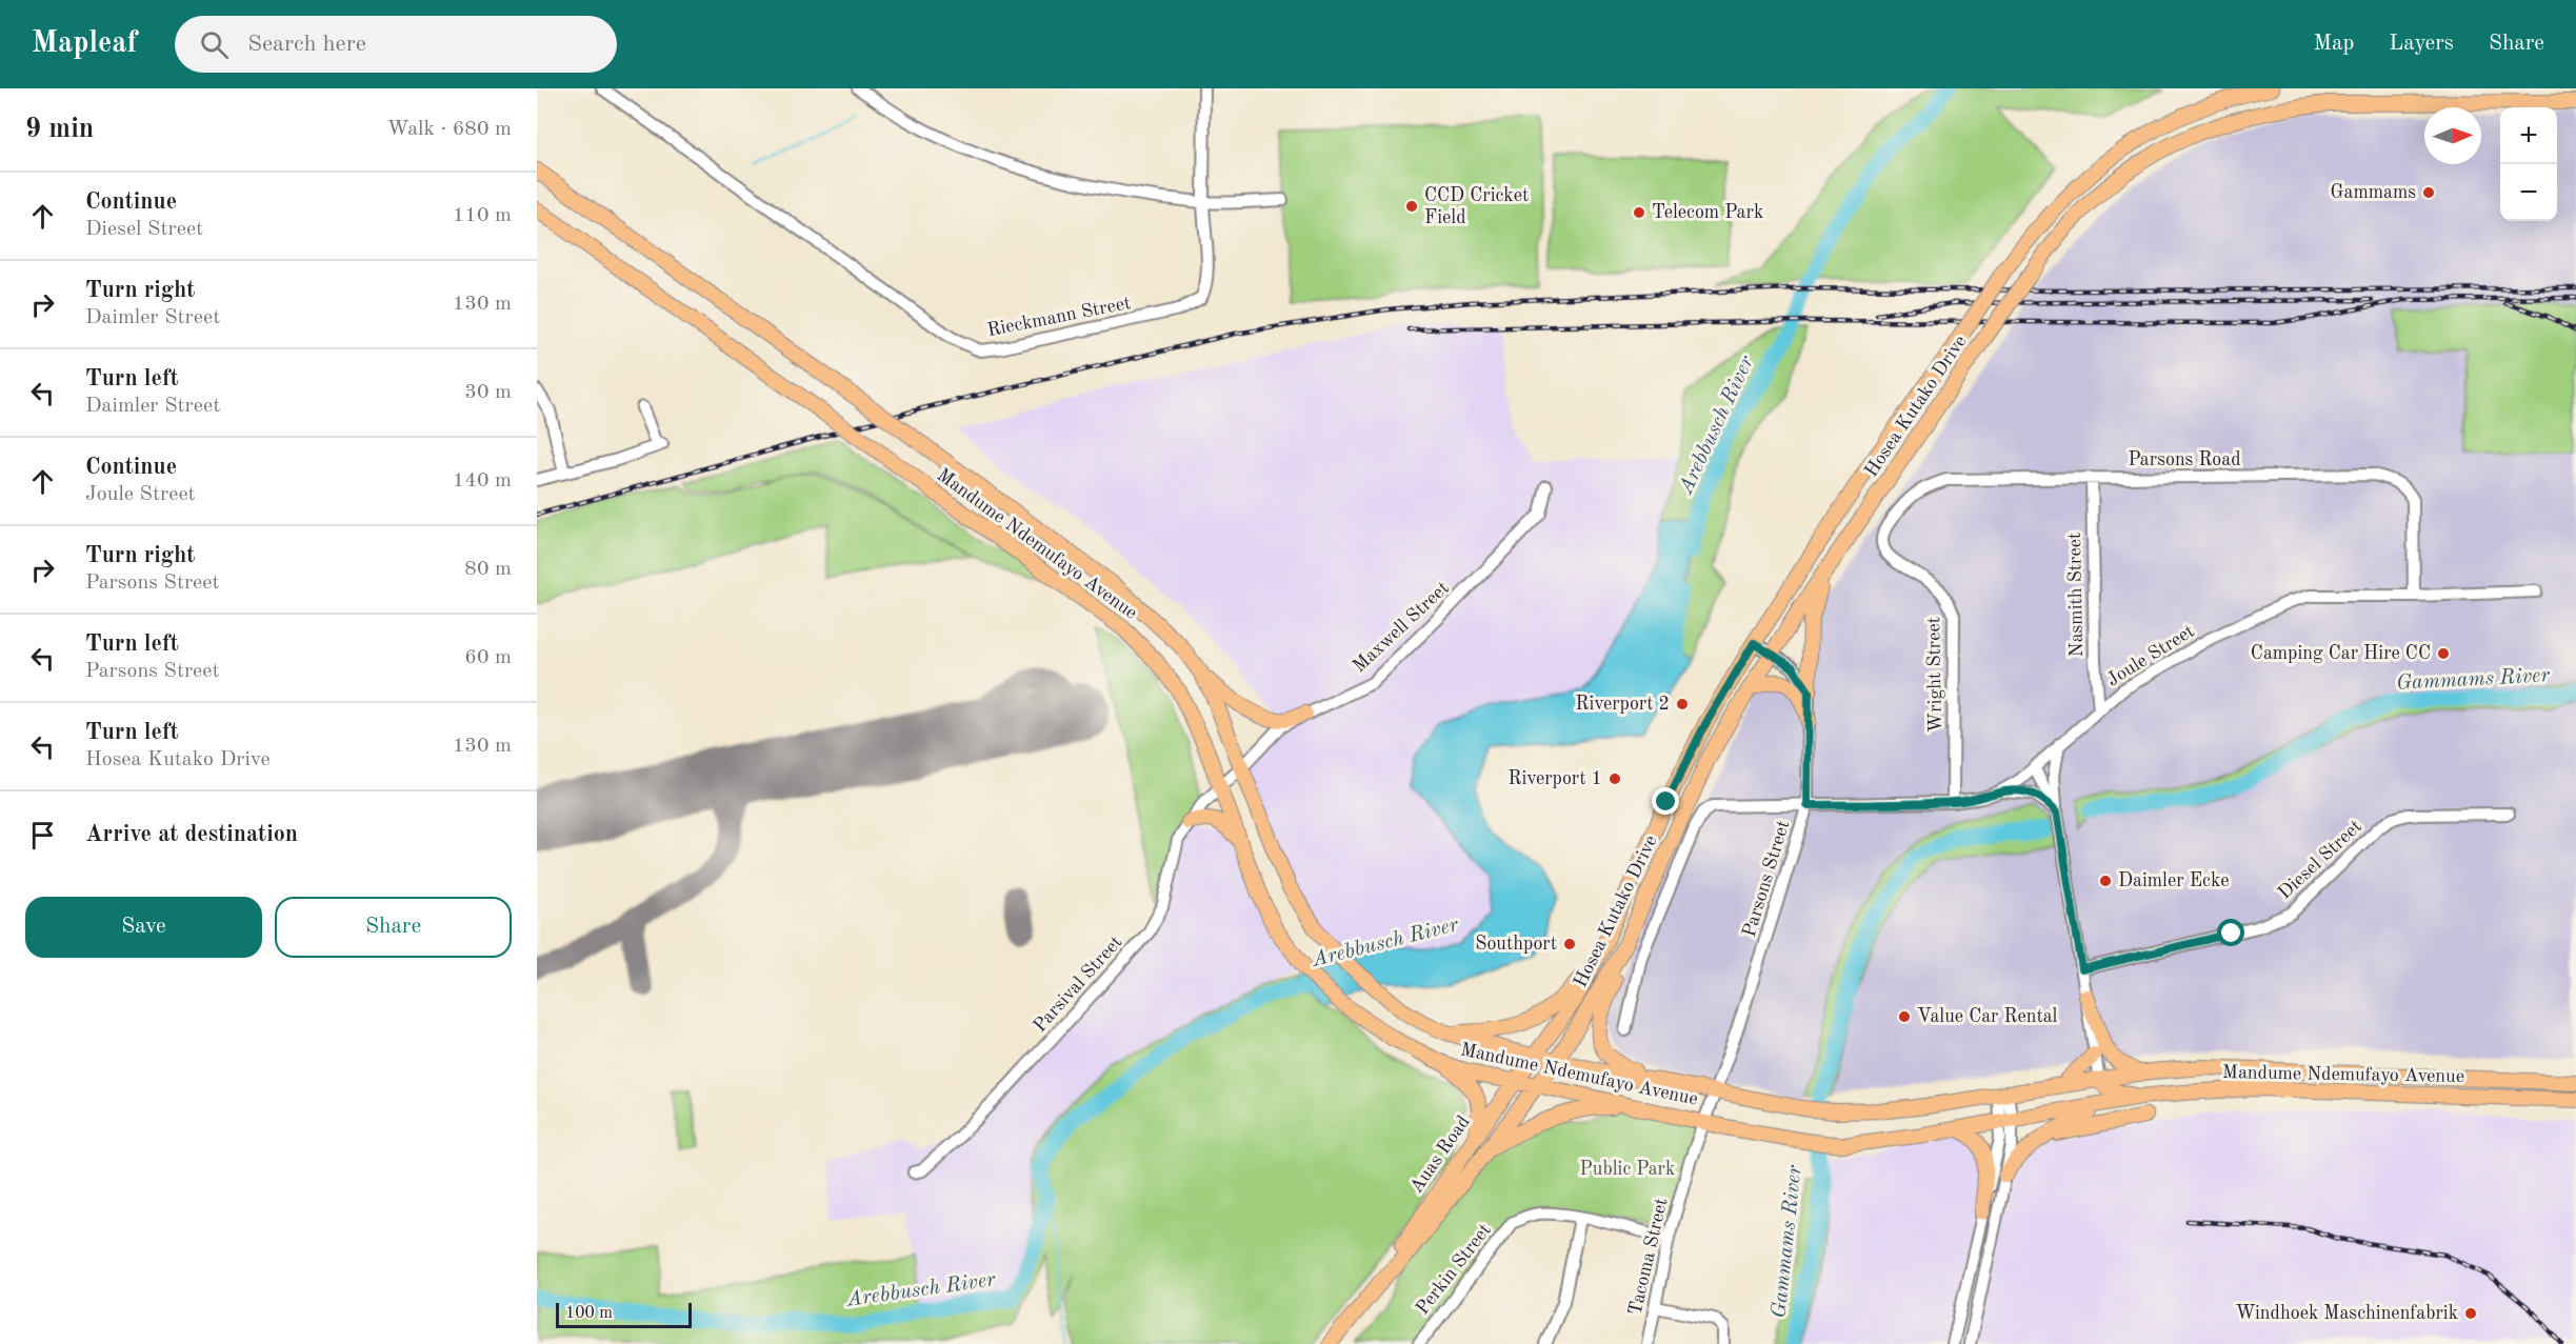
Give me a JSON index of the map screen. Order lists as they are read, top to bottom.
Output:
{
  "streets": {
    "main road": ["Hosea Kutako Drive", "Mandume Ndemufayo Avenue", "Auas Road"],
    "street": [
      "Rieckmann Street",
      "Parsons Road",
      "Nasmith Street",
      "Maxwell Street",
      "Joule Street",
      "Wright Street",
      "Diesel Street",
      "Parsons Street",
      "Parsival Street",
      "Tacoma Street",
      "Perkin Street"
    ]
  },
  "crossings": [
    ["Hosea Kutako Drive", "Mandume Ndemufayo Avenue"],
    ["Hosea Kutako Drive", "Auas Road"],
    ["Parsons Road", "Nasmith Street"],
    ["Parsons Road", "Joule Street"],
    ["Parsons Road", "Wright Street"],
    ["Mandume Ndemufayo Avenue", "Maxwell Street"],
    ["Mandume Ndemufayo Avenue", "Parsons Street"],
    ["Mandume Ndemufayo Avenue", "Parsival Street"],
    ["Mandume Ndemufayo Avenue", "Auas Road"],
    ["Mandume Ndemufayo Avenue", "Tacoma Street"],
    ["Nasmith Street", "Joule Street"],
    ["Maxwell Street", "Parsival Street"],
    ["Joule Street", "Wright Street"],
    ["Joule Street", "Parsons Street"],
    ["Parsons Street", "Tacoma Street"],
    ["Tacoma Street", "Perkin Street"]
  ],
  "water": ["Arebbusch River", "Gammams River"],
  "parks": ["Public Park"],
  "places": [
    "Gammams",
    "CCD Cricket Field",
    "Telecom Park",
    "Camping Car Hire CC",
    "Riverport 2",
    "Riverport 1",
    "Daimler Ecke",
    "Southport",
    "Value Car Rental",
    "Windhoek Maschinenfabrik"
  ],
  "scale_bar": "100 m",
  "north": "right",
  "page": {
    "header": "Mapleaf",
    "search": "Search here",
    "nav": ["Map", "Layers", "Share"],
    "heading": ["9 min", "Walk · 680 m"],
    "map_buttons": ["+", "−"],
    "list": [
      ["Continue", "Diesel Street", "110 m"],
      ["Turn right", "Daimler Street", "130 m"],
      ["Turn left", "Daimler Street", "30 m"],
      ["Continue", "Joule Street", "140 m"],
      ["Turn right", "Parsons Street", "80 m"],
      ["Turn left", "Parsons Street", "60 m"],
      ["Turn left", "Hosea Kutako Drive", "130 m"],
      "Arrive at destination"
    ],
    "buttons": ["Save", "Share"],
    "scale": "100 m"
  }
}
